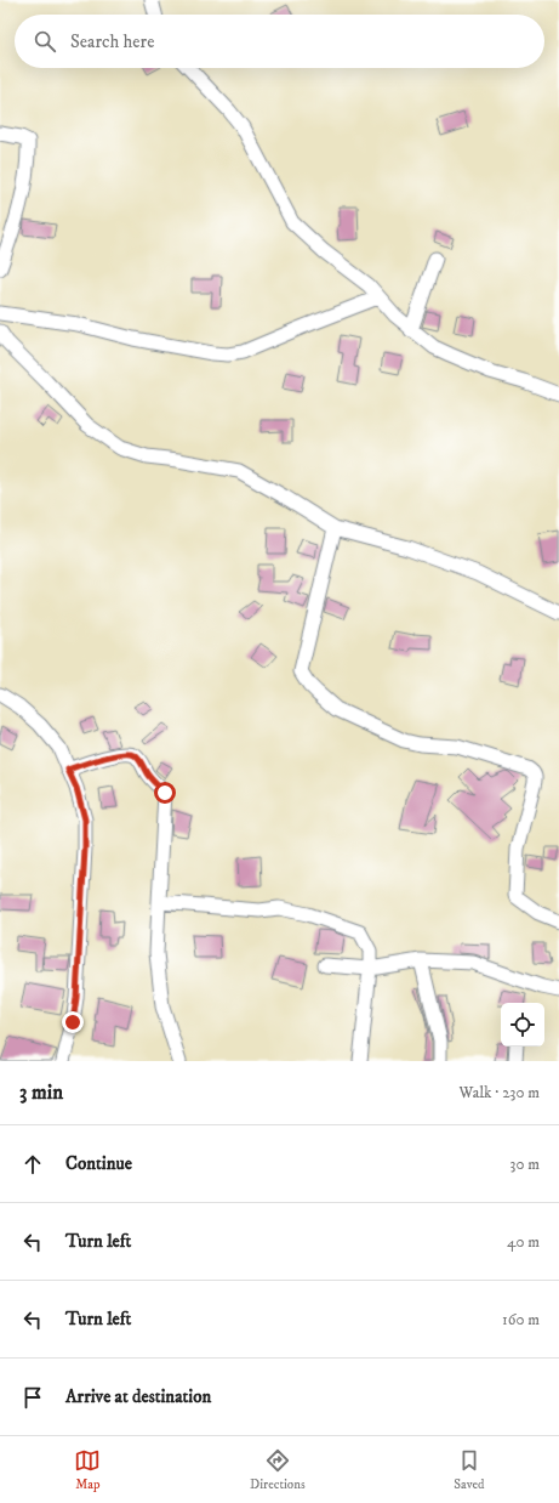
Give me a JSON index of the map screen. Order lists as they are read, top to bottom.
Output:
{
  "page": {
    "search": "Search here",
    "heading": ["3 min", "Walk · 230 m"],
    "list": [
      ["Continue", "30 m"],
      ["Turn left", "40 m"],
      ["Turn left", "160 m"],
      "Arrive at destination"
    ],
    "nav": ["Map", "Directions", "Saved"]
  }
}
